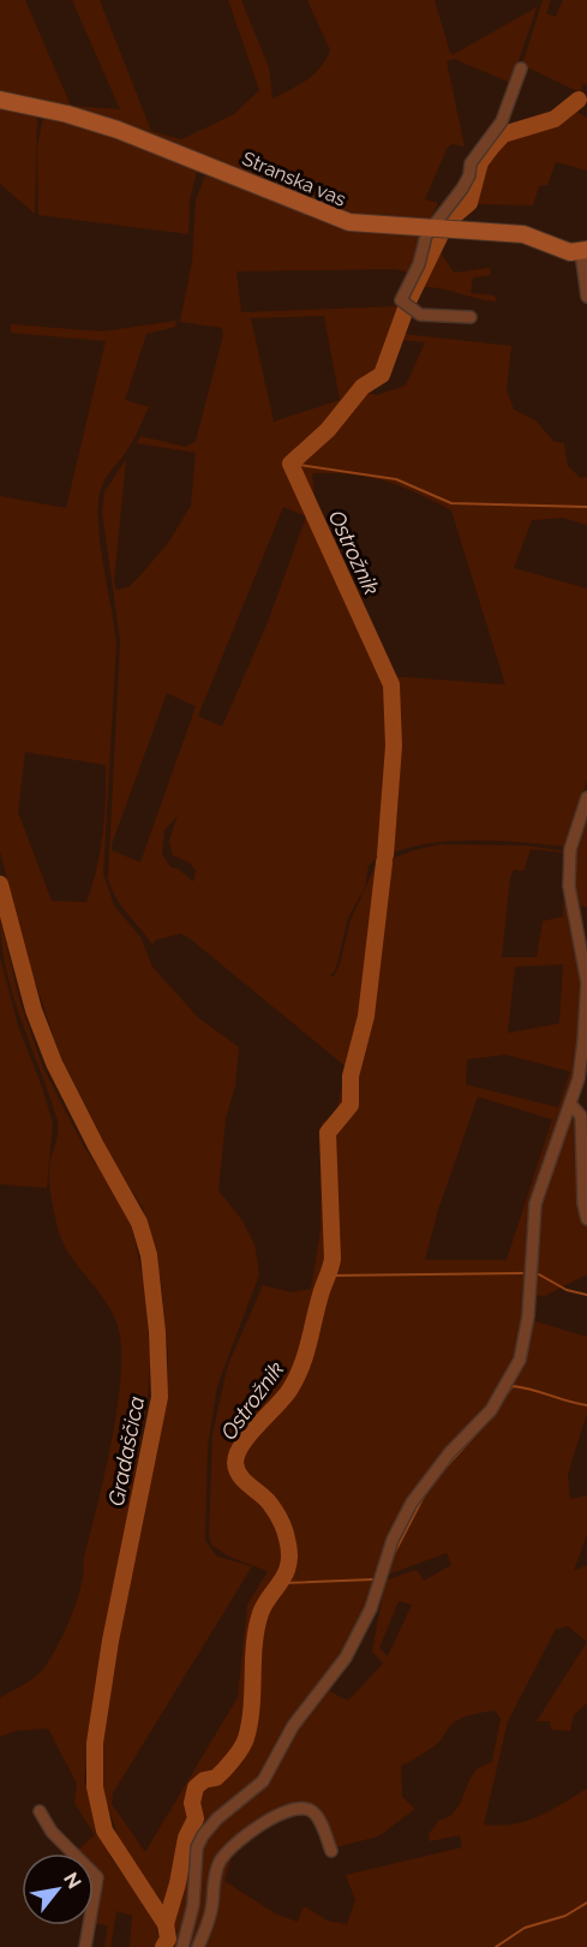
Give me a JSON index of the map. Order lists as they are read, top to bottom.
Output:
{
  "streets": {
    "street": ["Stranska vas"]
  },
  "water": ["Ostrožnik", "Gradaščica"],
  "north": "top right"
}
